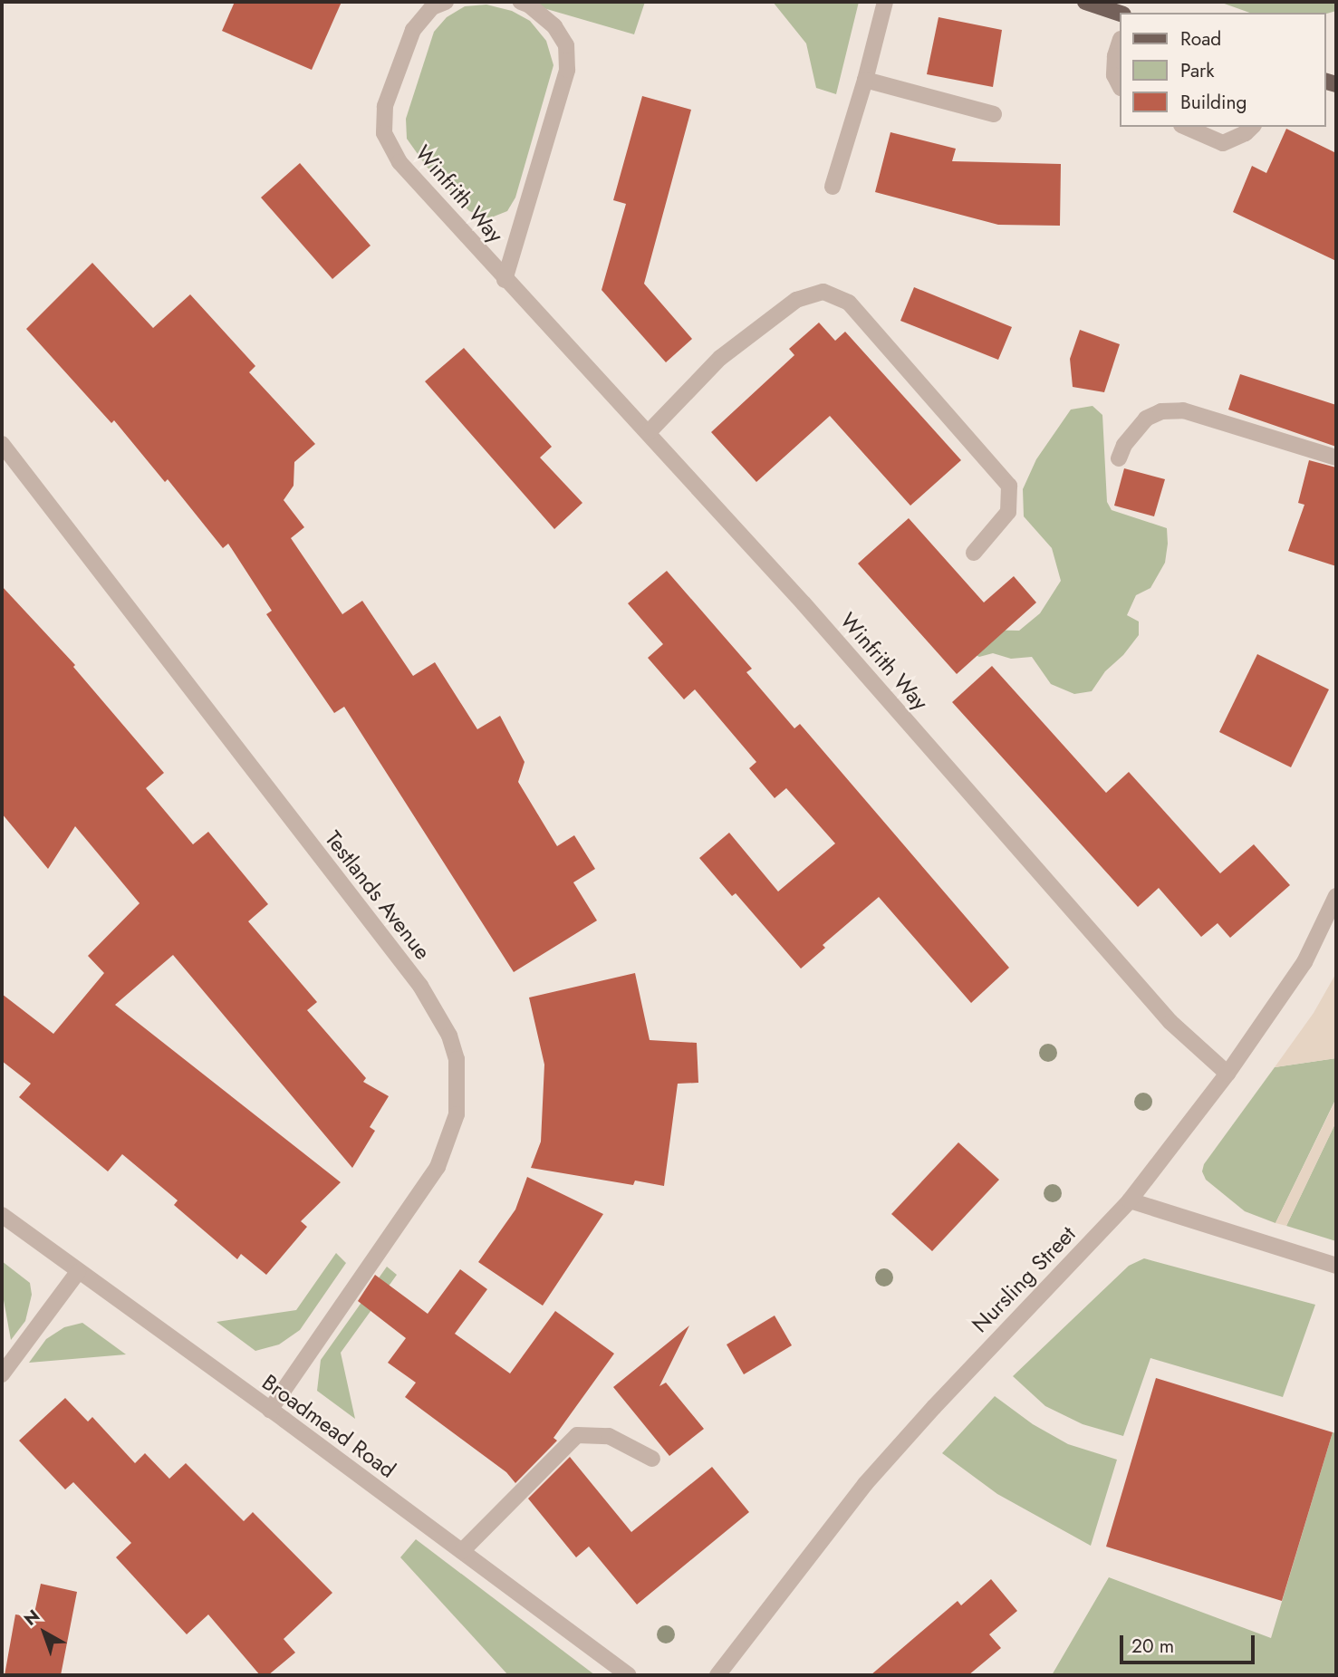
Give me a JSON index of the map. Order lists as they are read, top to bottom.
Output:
{
  "streets": {
    "street": [
      "Winfrith Way",
      "Testlands Avenue",
      "Nursling Street",
      "Broadmead Road"
    ]
  },
  "crossings": [
    ["Winfrith Way", "Nursling Street"],
    ["Testlands Avenue", "Broadmead Road"]
  ],
  "legend": ["Road", "Park", "Building"],
  "scale_bar": "20 m",
  "north": "top left"
}
